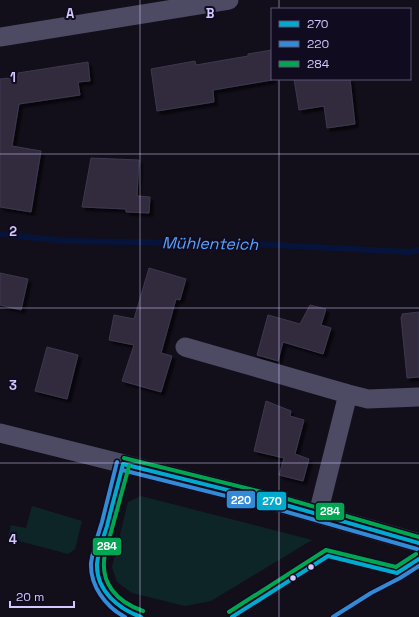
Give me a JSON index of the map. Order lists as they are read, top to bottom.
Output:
{
  "water": ["Mühlenteich"],
  "lines": ["transit line 284", "transit line 220", "transit line 270"],
  "legend": ["270", "220", "284"],
  "scale_bar": "20 m",
  "grid": {
    "columns": ["A", "B"],
    "rows": [
      "1",
      "2",
      "3",
      "4"
    ]
  }
}
